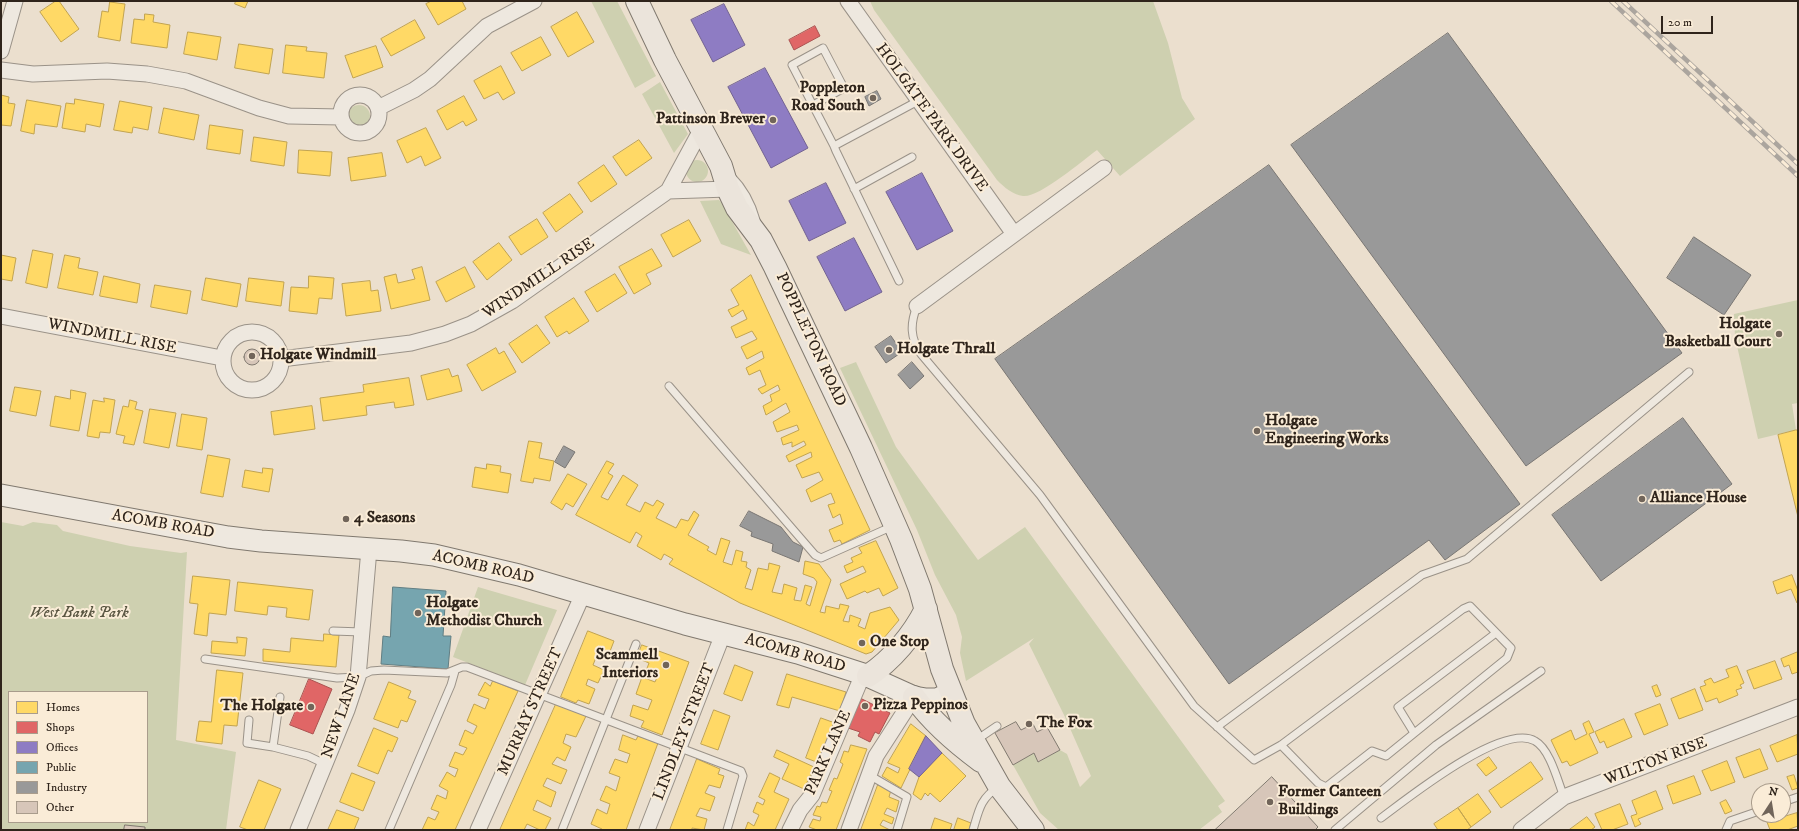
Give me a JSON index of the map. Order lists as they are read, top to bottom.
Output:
{
  "streets": {
    "main road": ["POPPLETON ROAD", "ACOMB ROAD"],
    "street": [
      "HOLGATE PARK DRIVE",
      "WINDMILL RISE",
      "MURRAY STREET",
      "NEW LANE",
      "LINDLEY STREET",
      "PARK LANE",
      "WILTON RISE"
    ]
  },
  "crossings": [
    ["WINDMILL RISE", "POPPLETON ROAD"],
    ["POPPLETON ROAD", "ACOMB ROAD"],
    ["ACOMB ROAD", "MURRAY STREET"],
    ["ACOMB ROAD", "NEW LANE"],
    ["ACOMB ROAD", "LINDLEY STREET"],
    ["ACOMB ROAD", "PARK LANE"]
  ],
  "parks": ["West Bank Park"],
  "places": [
    "Poppleton Road South",
    "Pattinson Brewer",
    "Holgate Basketball Court",
    "Holgate Thrall",
    "Holgate Windmill",
    "Holgate Engineering Works",
    "Alliance House",
    "4 Seasons",
    "Holgate Methodist Church",
    "One Stop",
    "Scammell Interiors",
    "Pizza Peppinos",
    "The Holgate",
    "The Fox",
    "Former Canteen Buildings"
  ],
  "legend": [
    "Homes",
    "Shops",
    "Offices",
    "Public",
    "Industry",
    "Other"
  ],
  "scale_bar": "20 m",
  "north": "top"
}
